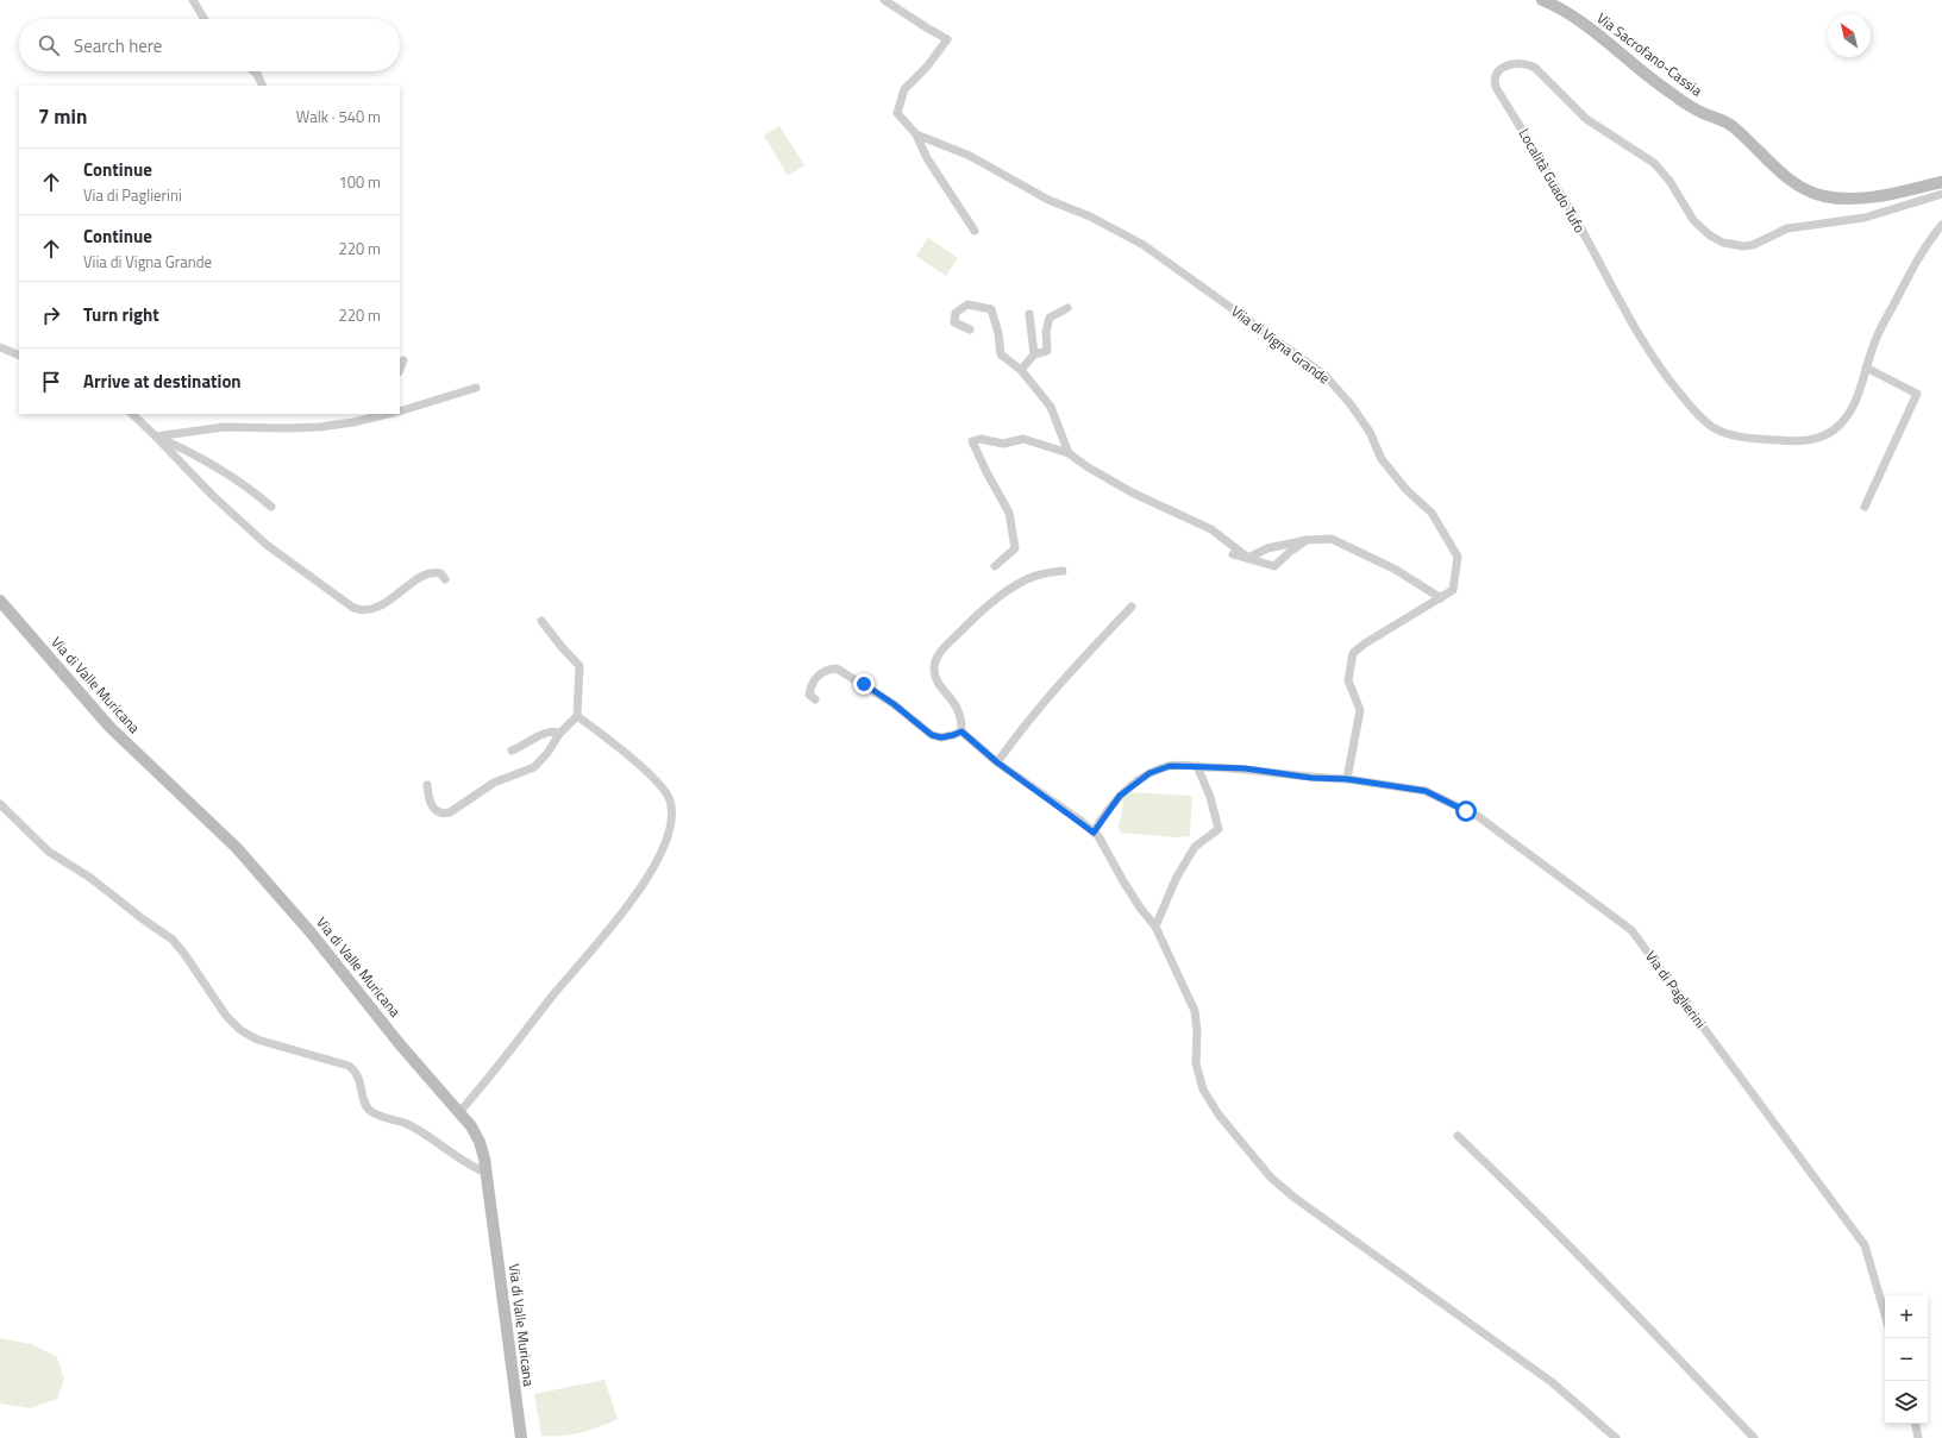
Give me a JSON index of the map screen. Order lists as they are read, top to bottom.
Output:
{
  "streets": {
    "street": [
      "Via Sacrofano-Cassia",
      "Località Guado Tufo",
      "Viia di Vigna Grande",
      "Via di Valle Muricana",
      "Via di Paglierini"
    ]
  },
  "crossings": [
    ["Via Sacrofano-Cassia", "Località Guado Tufo"],
    ["Viia di Vigna Grande", "Via di Paglierini"]
  ],
  "north": "top left",
  "page": {
    "search": "Search here",
    "heading": ["7 min", "Walk · 540 m"],
    "list": [
      ["Continue", "Via di Paglierini", "100 m"],
      ["Continue", "Viia di Vigna Grande", "220 m"],
      ["Turn right", "220 m"],
      "Arrive at destination"
    ],
    "map_buttons": ["+", "−"]
  }
}
